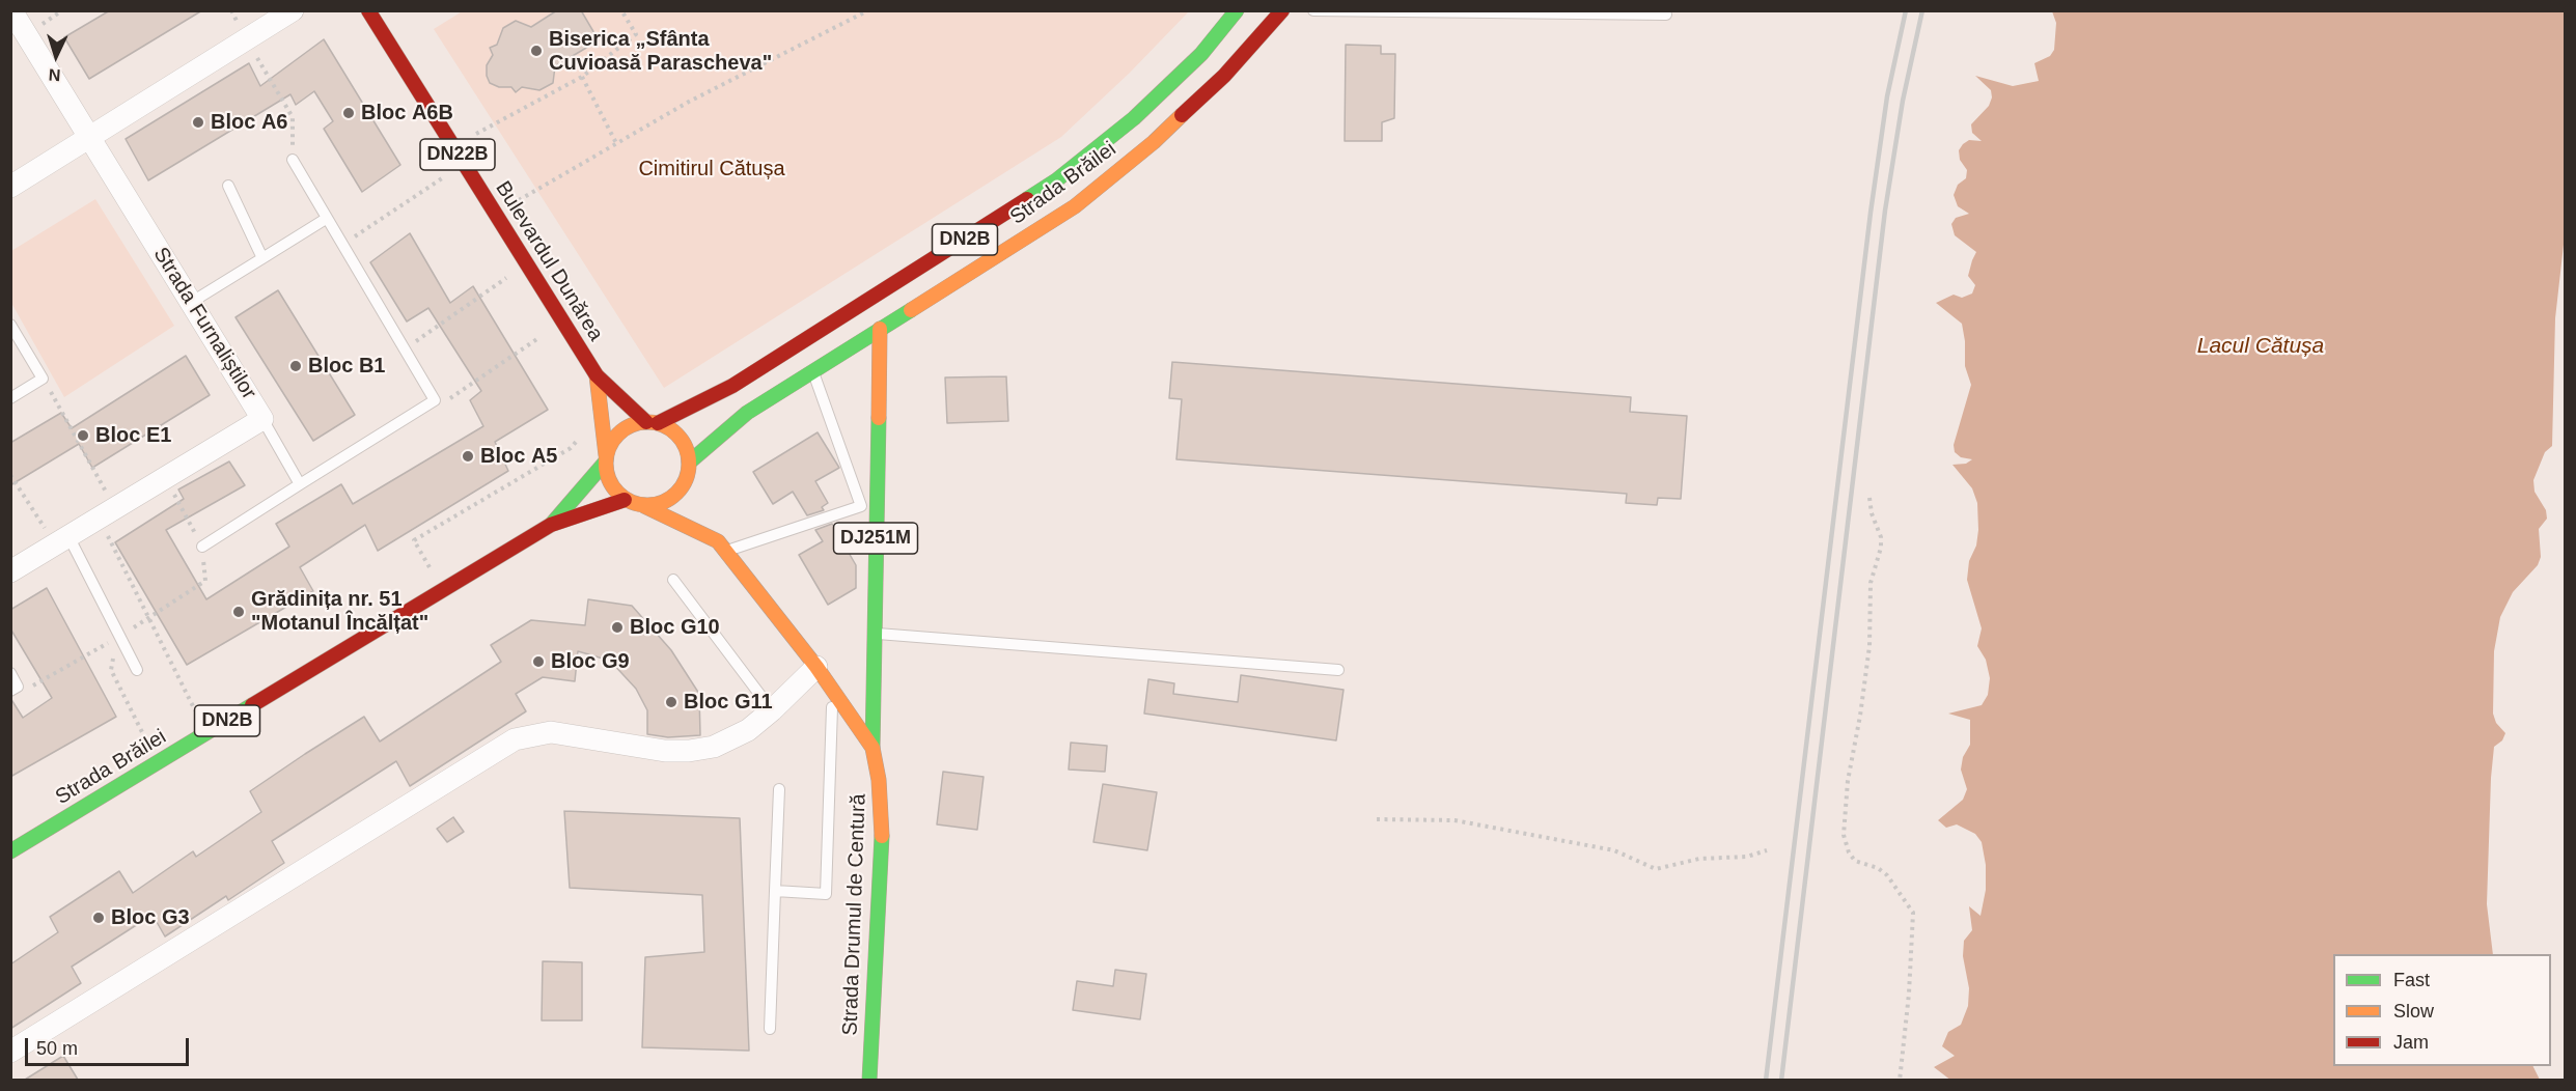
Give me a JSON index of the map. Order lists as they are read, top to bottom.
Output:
{
  "streets": {
    "main road": [
      "DN22B",
      "Strada Brăilei",
      "DN2B",
      "Bulevardul Dunărea",
      "DJ251M",
      "Strada Drumul de Centură"
    ],
    "street": ["Strada Furnaliștilor"]
  },
  "crossings": [
    ["Strada Brăilei", "Bulevardul Dunărea"],
    ["Strada Brăilei", "DJ251M"],
    ["Strada Brăilei", "Strada Drumul de Centură"],
    ["Bulevardul Dunărea", "Strada Drumul de Centură"],
    ["DJ251M", "Strada Drumul de Centură"]
  ],
  "water": ["Lacul Cătușa"],
  "parks": ["Cimitirul Cătușa"],
  "places": [
    "Biserica „Sfânta Cuvioasă Parascheva\"",
    "Bloc A6B",
    "Bloc A6",
    "Bloc B1",
    "Bloc E1",
    "Bloc A5",
    "Grădinița nr. 51 \"Motanul Încălțat\"",
    "Bloc G10",
    "Bloc G9",
    "Bloc G11",
    "Bloc G3"
  ],
  "legend": ["Fast", "Slow", "Jam"],
  "scale_bar": "50 m",
  "north": "bottom"
}
